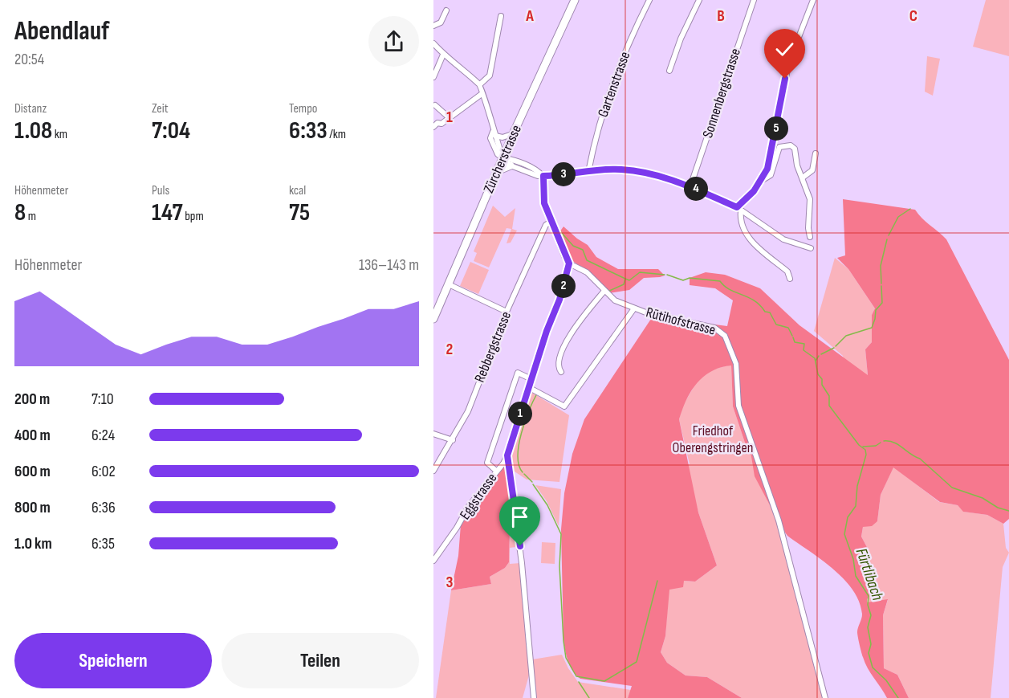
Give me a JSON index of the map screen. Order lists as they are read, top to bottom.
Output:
{
  "streets": {
    "main road": ["Zürcherstrasse"],
    "street": [
      "Gartenstrasse",
      "Sonnenbergstrasse",
      "Rütihofstrasse",
      "Rebbergstrasse",
      "Eggstrasse"
    ]
  },
  "crossings": [
    ["Rütihofstrasse", "Eggstrasse"]
  ],
  "water": ["Fürtlibach"],
  "parks": ["Friedhof Oberengstringen"],
  "page": {
    "heading": ["Abendlauf", "20:54"],
    "stats": [
      ["Distanz", "1.08 km"],
      ["Zeit", "7:04"],
      ["Tempo", "6:33 /km"],
      ["Höhenmeter", "8 m"],
      ["Puls", "147 bpm"],
      ["kcal", "75"]
    ],
    "pins": [
      "5",
      "3",
      "4",
      "2",
      "1"
    ],
    "chart": ["Höhenmeter", "136–143 m"],
    "list": [
      {
        "name": "200 m",
        "note": "7:10"
      },
      {
        "name": "400 m",
        "note": "6:24"
      },
      {
        "name": "600 m",
        "note": "6:02"
      },
      {
        "name": "800 m",
        "note": "6:36"
      },
      {
        "name": "1.0 km",
        "note": "6:35"
      }
    ],
    "buttons": ["Speichern", "Teilen"]
  },
  "grid": {
    "columns": ["A", "B", "C"],
    "rows": ["1", "2", "3"]
  }
}
